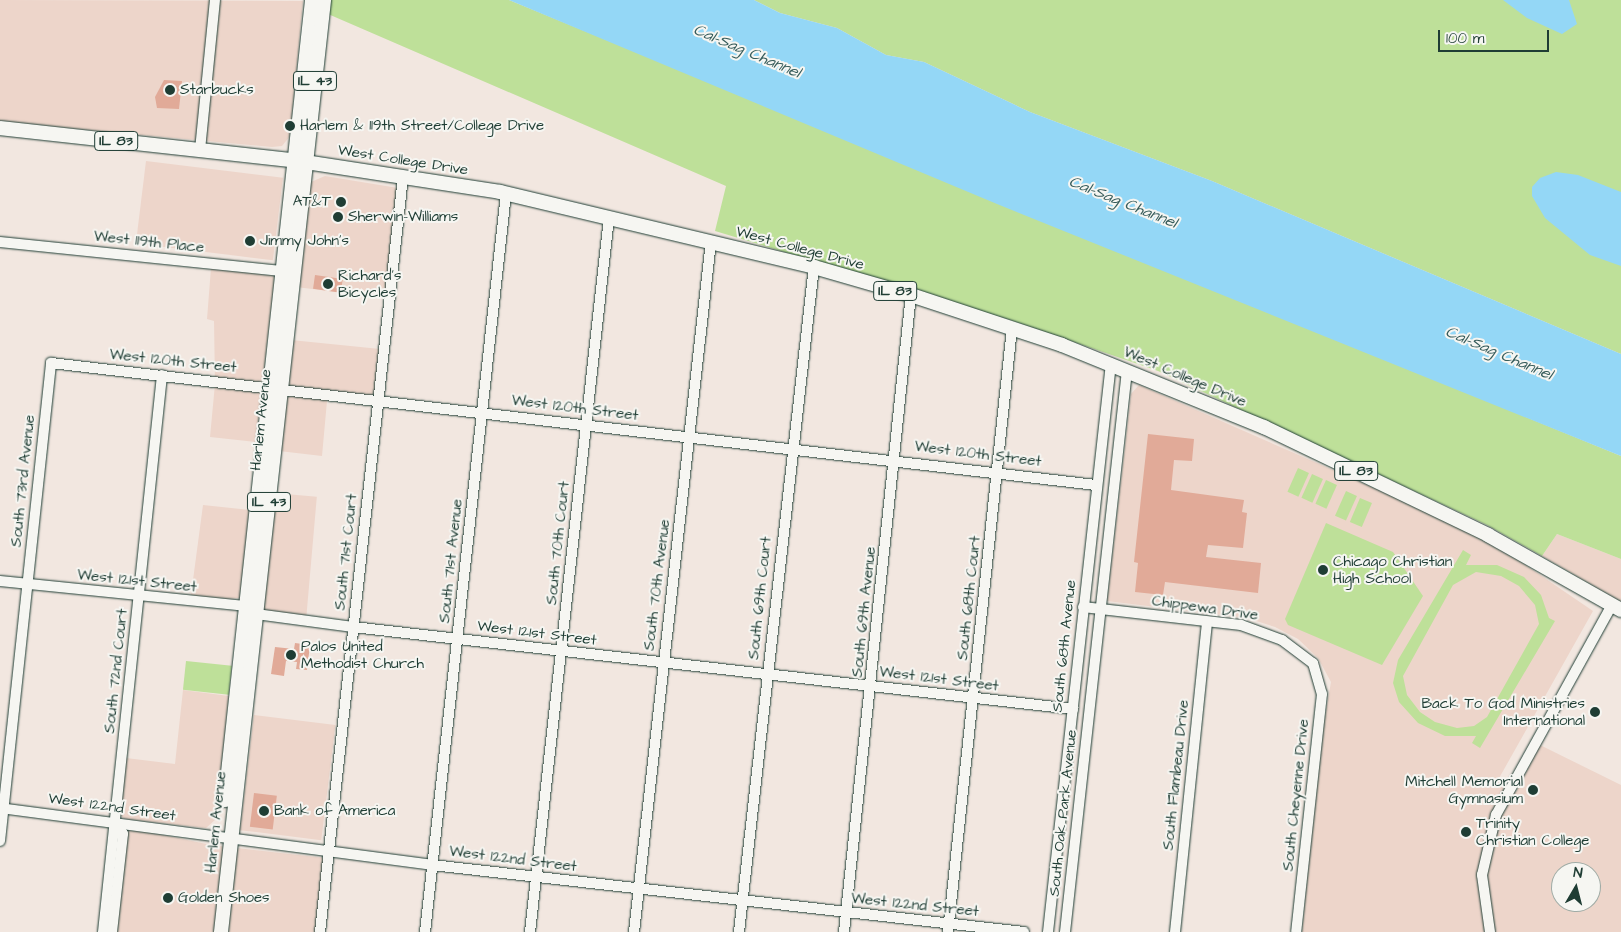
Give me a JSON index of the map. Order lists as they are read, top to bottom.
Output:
{
  "streets": {
    "main road": [
      "IL 43",
      "IL 83",
      "West College Drive",
      "Harlem Avenue"
    ],
    "street": [
      "West 119th Place",
      "West 120th Street",
      "South 73rd Avenue",
      "South 70th Court",
      "South 71st Court",
      "South 71st Avenue",
      "West 121st Street",
      "South 70th Avenue",
      "South 69th Court",
      "South 68th Court",
      "Chippewa Drive",
      "South 69th Avenue",
      "South 68th Avenue",
      "South 72nd Court",
      "South Flambeau Drive",
      "South Cheyenne Drive",
      "West 122nd Street",
      "South Oak Park Avenue"
    ]
  },
  "crossings": [
    ["West College Drive", "Harlem Avenue"],
    ["West College Drive", "South 70th Court"],
    ["West College Drive", "South 71st Court"],
    ["West College Drive", "South 71st Avenue"],
    ["West College Drive", "South 70th Avenue"],
    ["West College Drive", "South 69th Court"],
    ["West College Drive", "South 68th Court"],
    ["West College Drive", "South 69th Avenue"],
    ["West College Drive", "South 68th Avenue"],
    ["West College Drive", "South Oak Park Avenue"],
    ["West 119th Place", "Harlem Avenue"],
    ["West 120th Street", "Harlem Avenue"],
    ["West 120th Street", "South 73rd Avenue"],
    ["West 120th Street", "South 70th Court"],
    ["West 120th Street", "South 71st Court"],
    ["West 120th Street", "South 71st Avenue"],
    ["West 120th Street", "South 70th Avenue"],
    ["West 120th Street", "South 69th Court"],
    ["West 120th Street", "South 68th Court"],
    ["West 120th Street", "South 69th Avenue"],
    ["West 120th Street", "South 68th Avenue"],
    ["West 120th Street", "South 72nd Court"],
    ["Harlem Avenue", "West 121st Street"],
    ["Harlem Avenue", "West 122nd Street"],
    ["South 73rd Avenue", "West 121st Street"],
    ["South 73rd Avenue", "West 122nd Street"],
    ["South 70th Court", "West 121st Street"],
    ["South 70th Court", "West 122nd Street"],
    ["South 71st Court", "West 121st Street"],
    ["South 71st Court", "West 122nd Street"],
    ["South 71st Avenue", "West 121st Street"],
    ["South 71st Avenue", "West 122nd Street"],
    ["West 121st Street", "South 70th Avenue"],
    ["West 121st Street", "South 69th Court"],
    ["West 121st Street", "South 68th Court"],
    ["West 121st Street", "South 69th Avenue"],
    ["West 121st Street", "South 68th Avenue"],
    ["West 121st Street", "South 72nd Court"],
    ["South 70th Avenue", "West 122nd Street"],
    ["South 69th Court", "West 122nd Street"],
    ["South 68th Court", "West 122nd Street"],
    ["Chippewa Drive", "South 68th Avenue"],
    ["Chippewa Drive", "South Flambeau Drive"],
    ["Chippewa Drive", "South Cheyenne Drive"],
    ["Chippewa Drive", "South Oak Park Avenue"],
    ["South 69th Avenue", "West 122nd Street"],
    ["South 72nd Court", "West 122nd Street"]
  ],
  "water": ["Cal-Sag Channel"],
  "places": [
    "Starbucks",
    "Harlem & 119th Street/College Drive",
    "AT&T",
    "Sherwin-Williams",
    "Jimmy John's",
    "Richard's Bicycles",
    "Chicago Christian High School",
    "Palos United Methodist Church",
    "Back To God Ministries International",
    "Mitchell Memorial Gymnasium",
    "Bank of America",
    "Trinity Christian College",
    "Golden Shoes"
  ],
  "scale_bar": "100 m",
  "north": "top"
}
